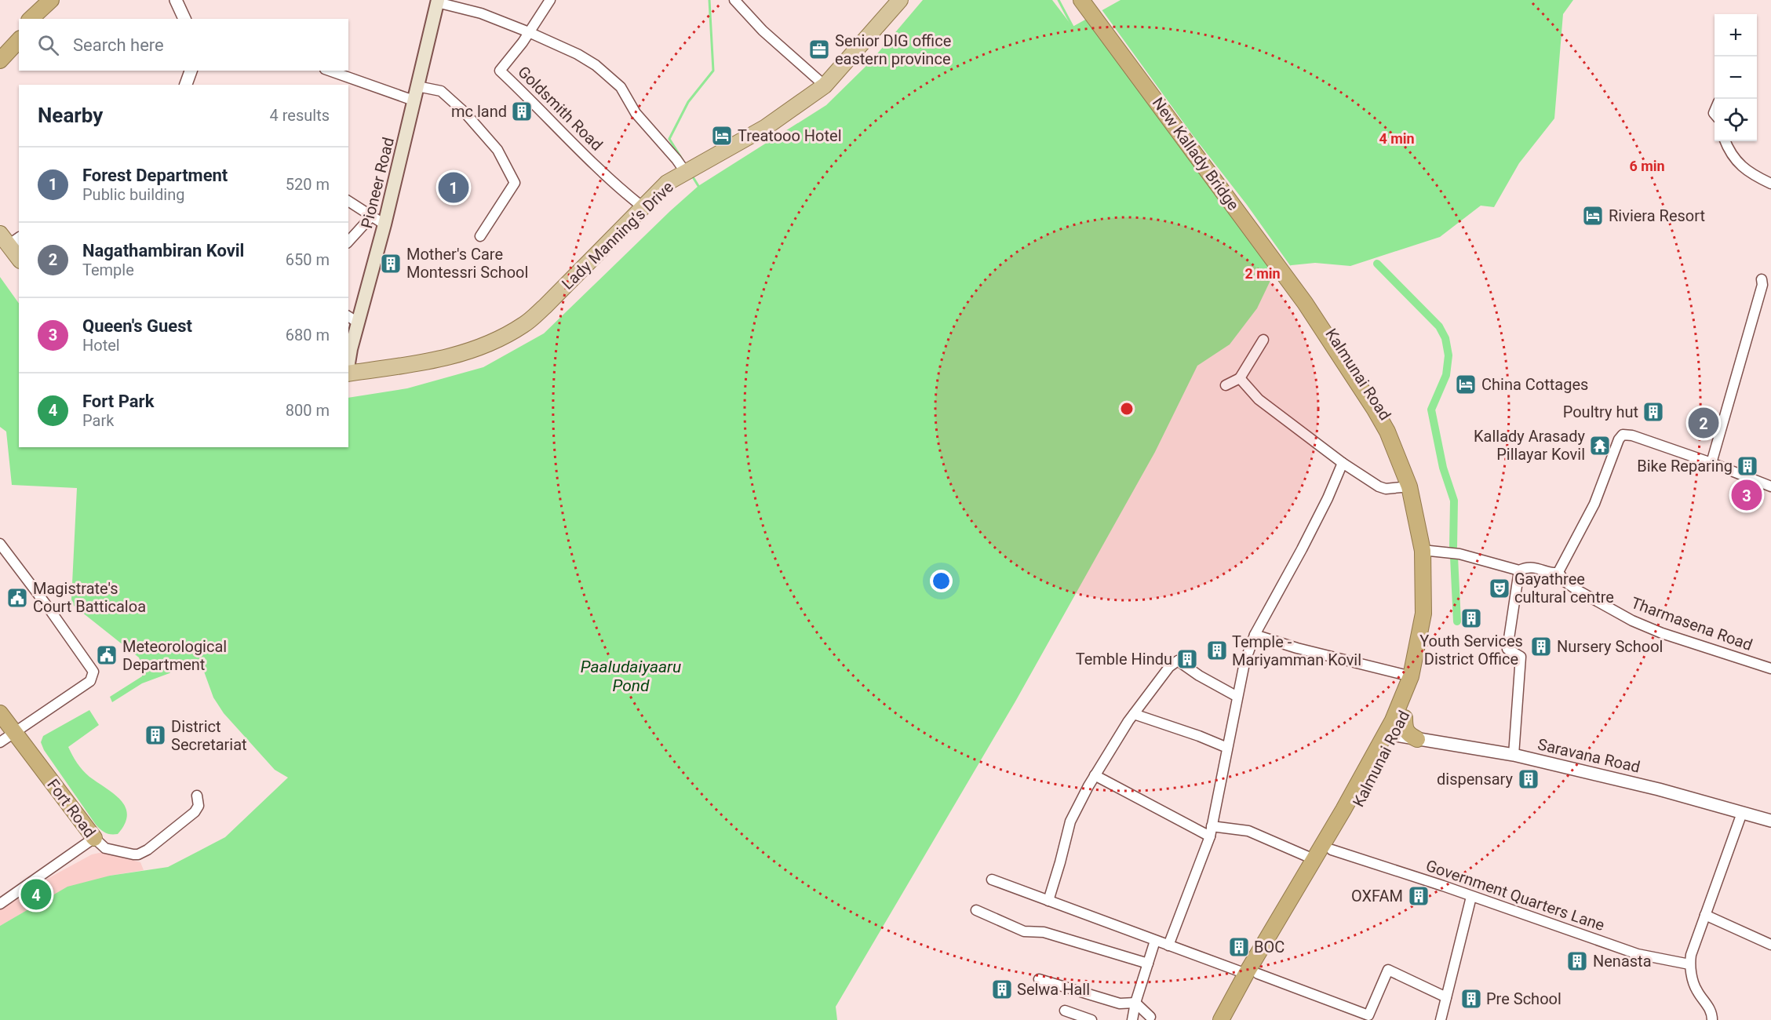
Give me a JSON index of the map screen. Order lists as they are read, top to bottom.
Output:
{
  "streets": {
    "highway": ["New Kallady Bridge", "Kalmunai Road", "Fort Road"],
    "main road": ["Pioneer Road", "Lady Manning’s Drive"],
    "street": [
      "Goldsmith Road",
      "Tharmasena Road",
      "Saravana Road",
      "Government Quarters Lane"
    ]
  },
  "crossings": [
    ["Goldsmith Road", "Lady Manning’s Drive"],
    ["New Kallady Bridge", "Kalmunai Road"],
    ["Kalmunai Road", "Saravana Road"],
    ["Kalmunai Road", "Government Quarters Lane"]
  ],
  "water": ["Paaludaiyaaru Pond"],
  "places": {
    "office": ["Senior DIG office eastern province"],
    "building": [
      "mc land",
      "Mother's Care Montessri School",
      "Poultry hut",
      "Bike Reparing",
      "Youth Services District Office",
      "Nursery School",
      "Temple - Mariyamman Kovil",
      "Temble Hindu",
      "District Secretariat",
      "dispensary",
      "OXFAM",
      "BOC",
      "Nenasta",
      "Selwa Hall",
      "Pre School"
    ],
    "hotel": ["Treatooo Hotel", "Riviera Resort", "China Cottages"],
    "temple": ["Kallady Arasady Pillayar Kovil"],
    "theatre": ["Gayathree cultural centre"],
    "public building": ["Magistrate's Court Batticaloa", "Meteorological Department"]
  },
  "page": {
    "map_buttons": ["+", "−"],
    "search": "Search here",
    "heading": ["Nearby", "4 results"],
    "list": [
      {
        "mark": "1",
        "name": "Forest Department",
        "note": "Public building",
        "value": "520 m"
      },
      {
        "mark": "2",
        "name": "Nagathambiran Kovil",
        "note": "Temple",
        "value": "650 m"
      },
      {
        "mark": "3",
        "name": "Queen's Guest",
        "note": "Hotel",
        "value": "680 m"
      },
      {
        "mark": "4",
        "name": "Fort Park",
        "note": "Park",
        "value": "800 m"
      }
    ],
    "pins": [
      "1",
      "2",
      "3",
      "4"
    ]
  },
  "rings": ["4 min", "6 min", "2 min"]
}
